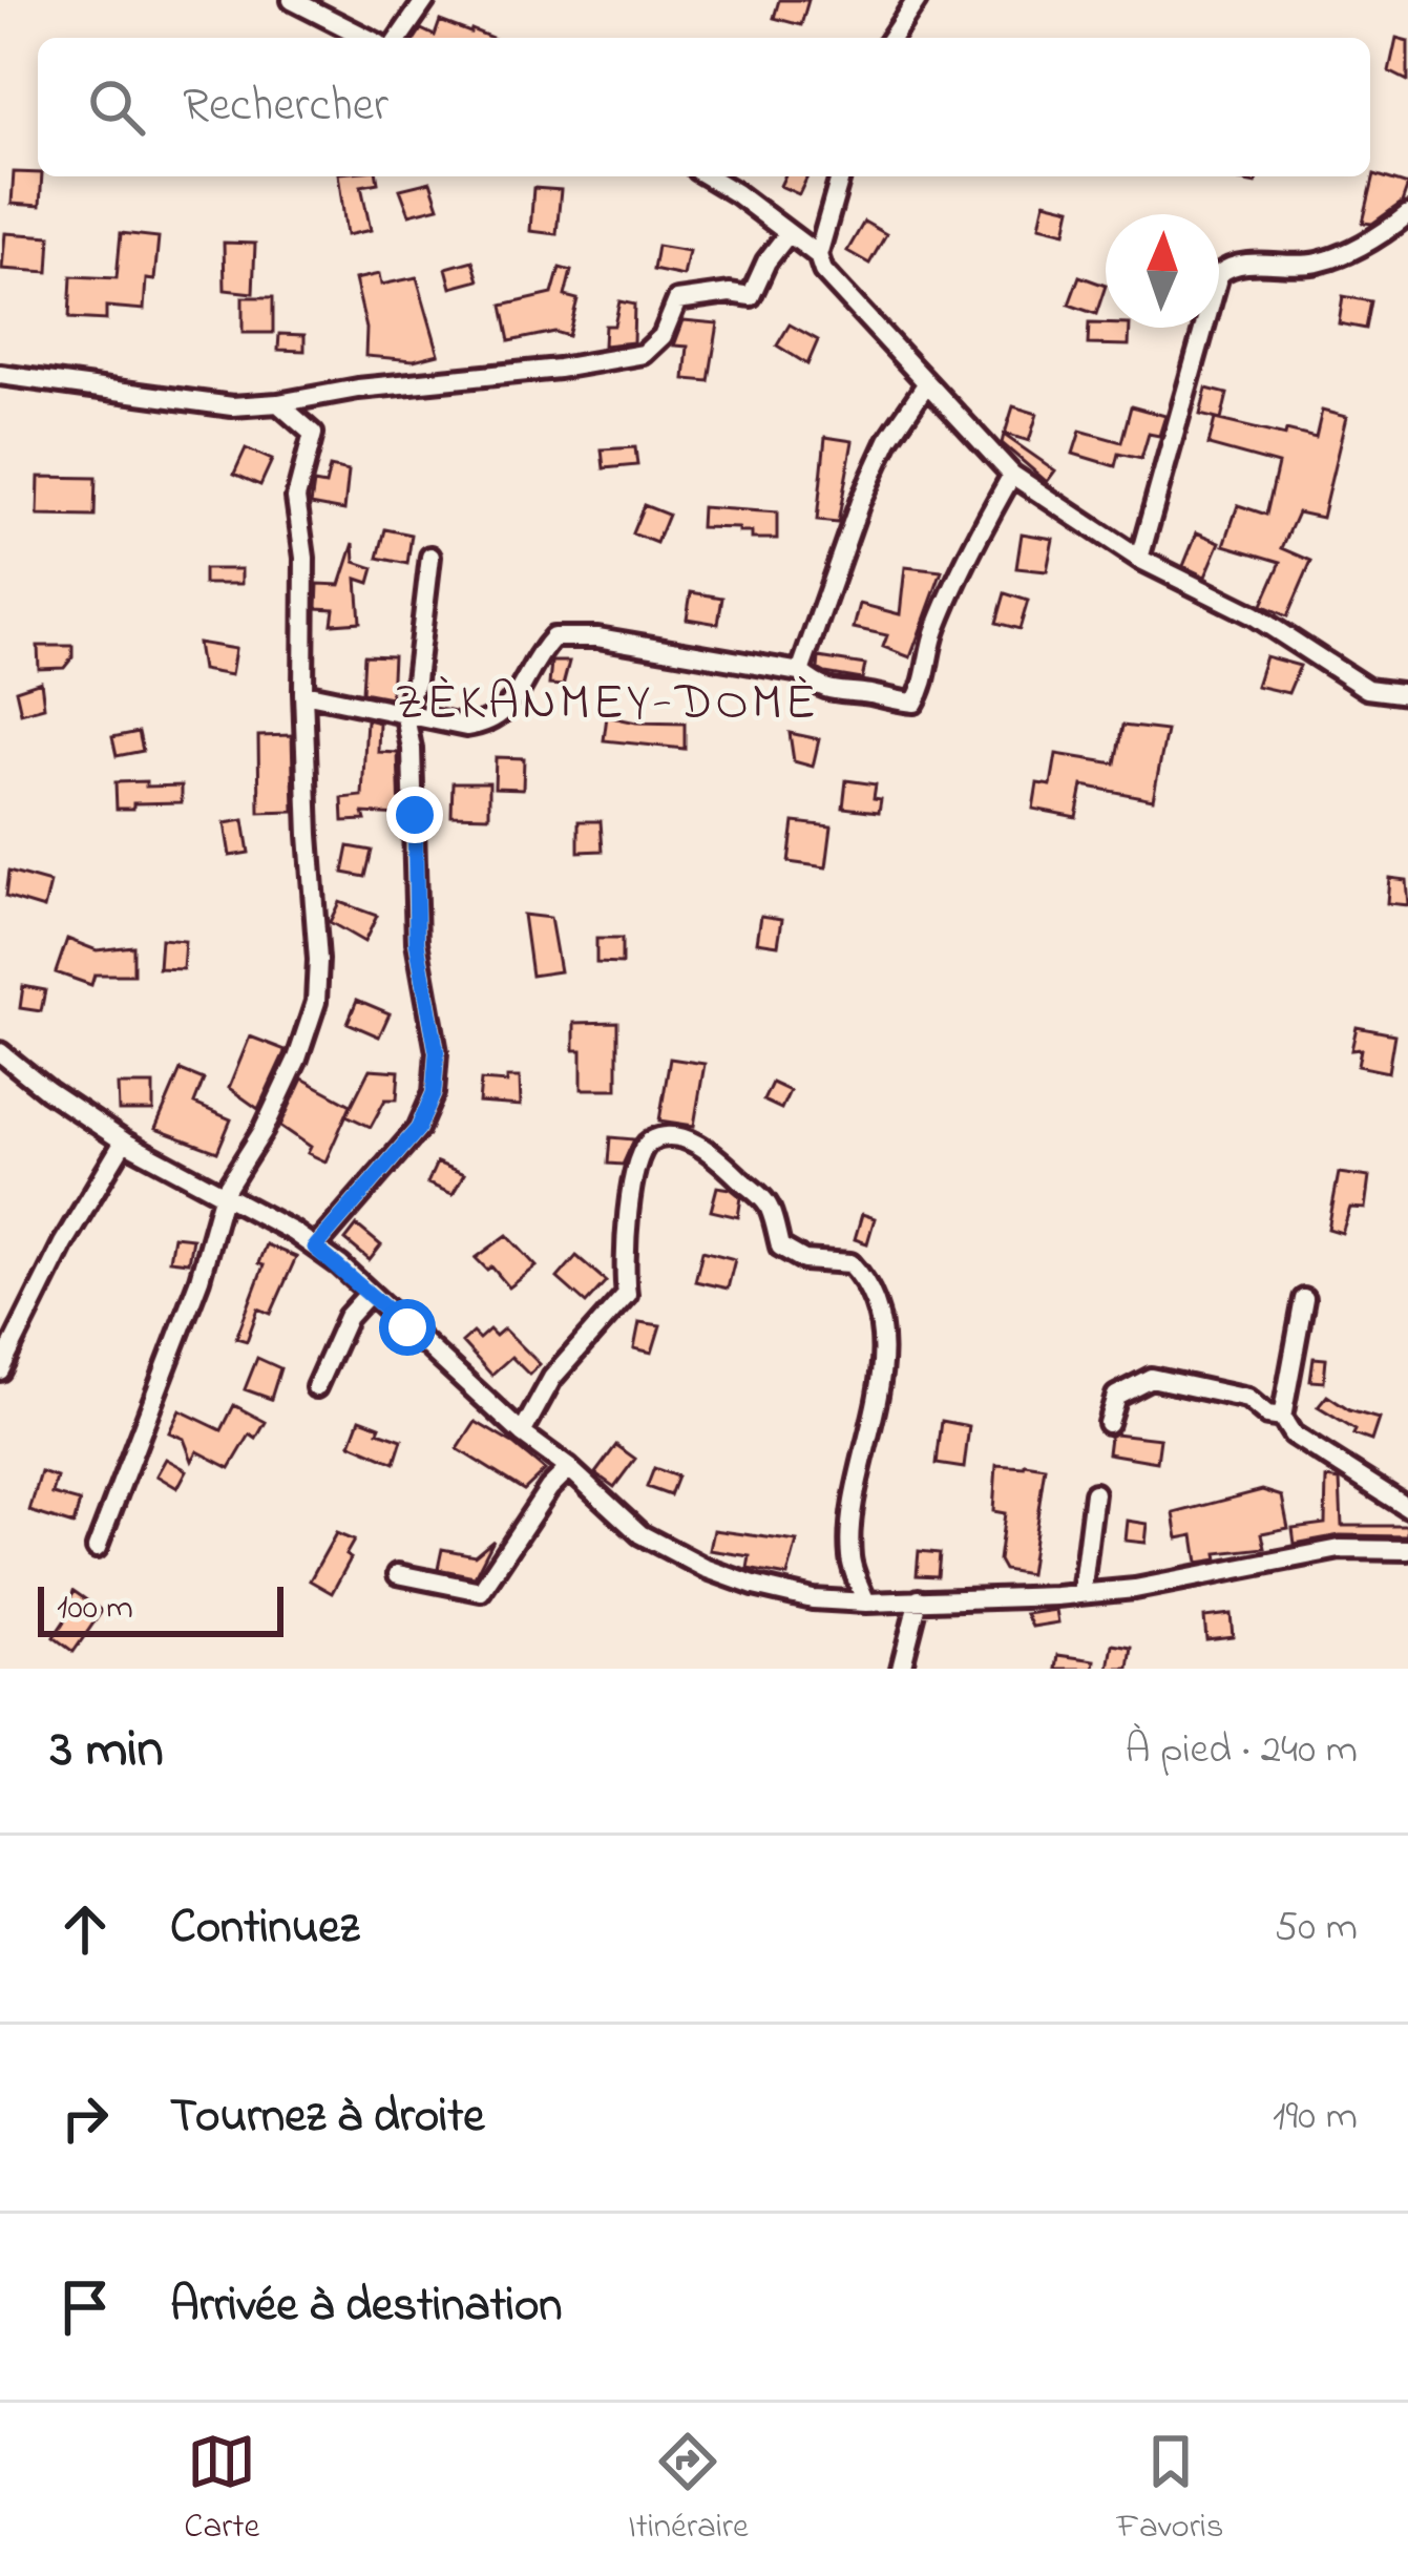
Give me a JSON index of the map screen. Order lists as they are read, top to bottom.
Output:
{
  "districts": ["ZÈKANMEY-DOMÈ"],
  "scale_bar": "100 m",
  "north": "top",
  "page": {
    "search": "Rechercher",
    "scale": "100 m",
    "heading": ["3 min", "À pied · 240 m"],
    "list": [
      ["Continuez", "50 m"],
      ["Tournez à droite", "190 m"],
      "Arrivée à destination"
    ],
    "nav": ["Carte", "Itinéraire", "Favoris"]
  }
}
